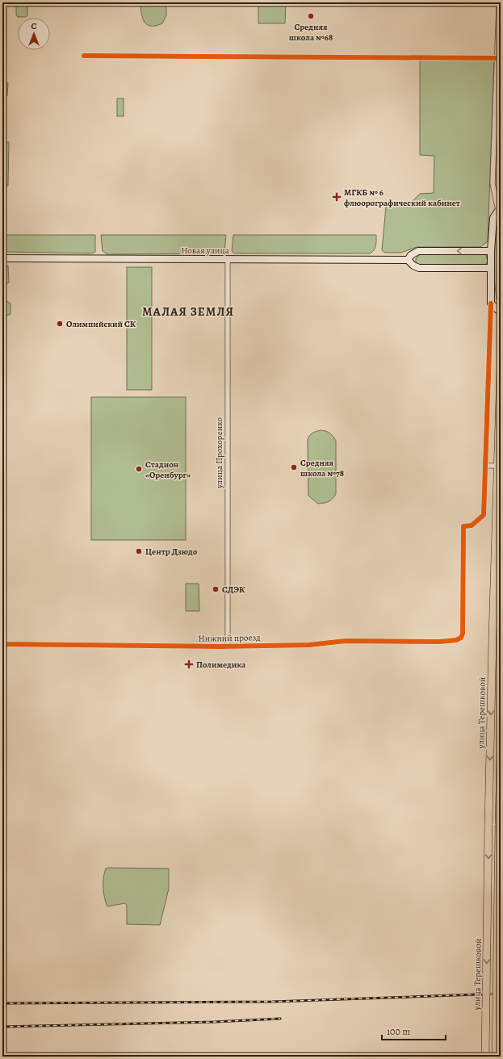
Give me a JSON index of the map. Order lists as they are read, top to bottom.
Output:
{
  "streets": {
    "main road": ["Новая улица", "улица Терешковой"],
    "street": ["улица Прохоренко", "Нижний проезд"]
  },
  "crossings": [
    ["Новая улица", "улица Прохоренко"],
    ["улица Прохоренко", "Нижний проезд"]
  ],
  "districts": ["МАЛАЯ ЗЕМЛЯ"],
  "places": {
    "other": [
      "Средняя школа №68",
      "Олимпийский СК",
      "Средняя школа №78",
      "Стадион «Оренбург»",
      "Центр Дзюдо",
      "СДЭК"
    ],
    "health": ["МГКБ № 6 флюорографический кабинет", "Полимедика"]
  },
  "scale_bar": "100 m",
  "north": "top"
}
